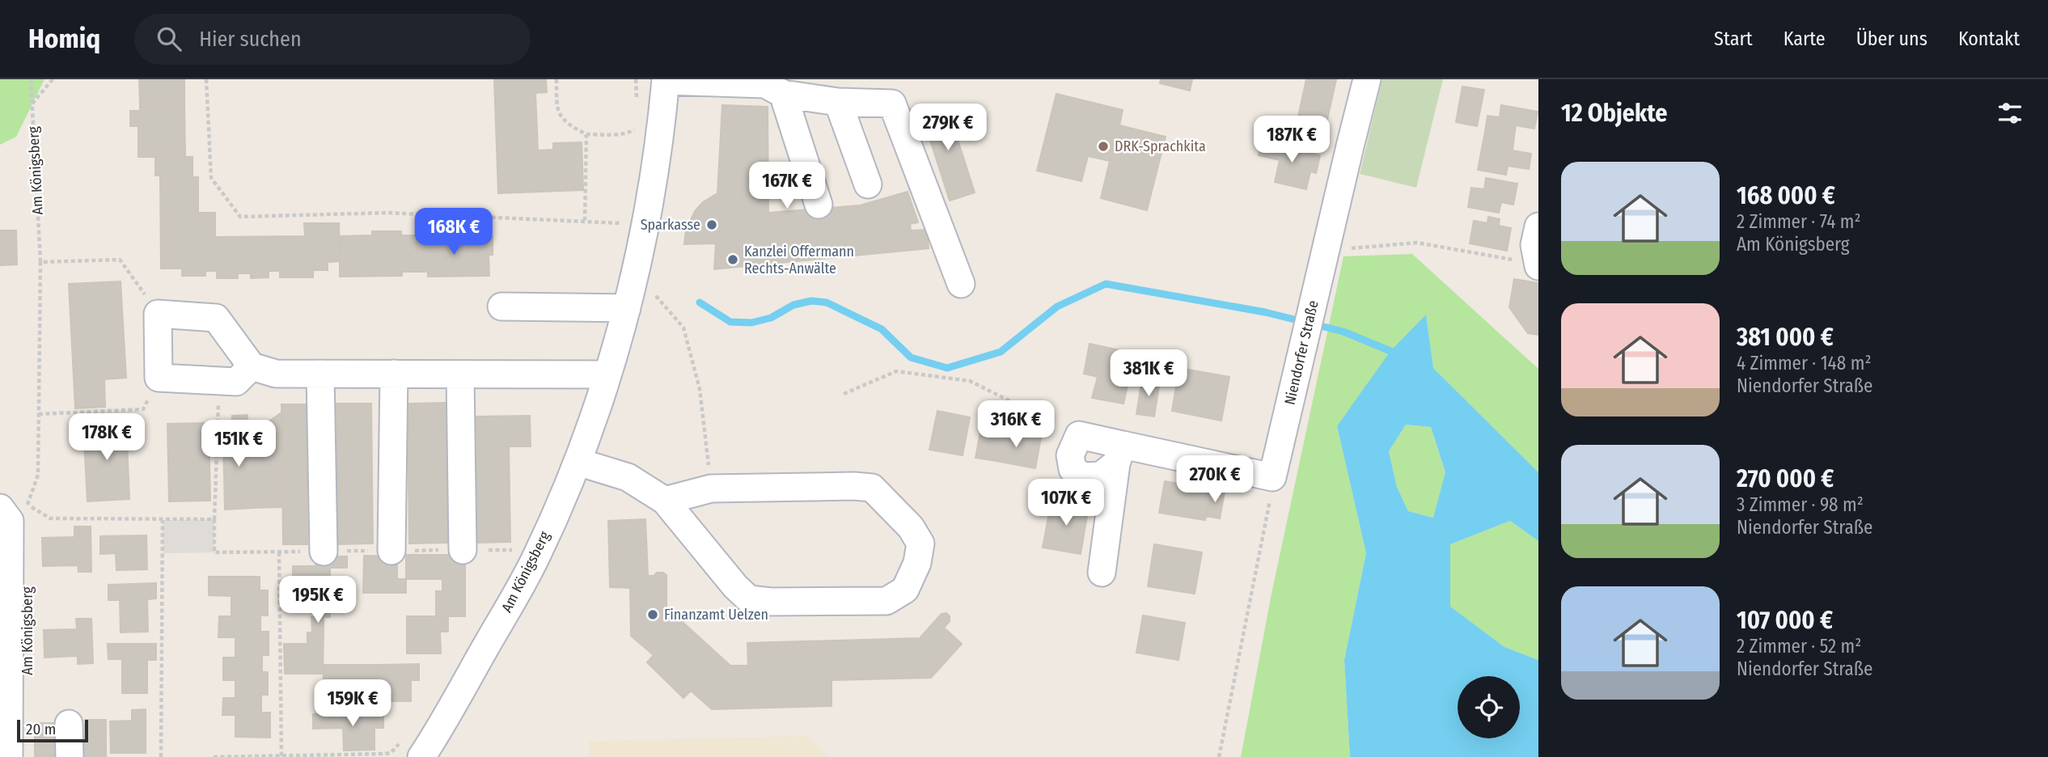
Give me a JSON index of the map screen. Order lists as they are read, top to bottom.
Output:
{
  "streets": {
    "street": ["Am Königsberg", "Niendorfer Straße"]
  },
  "places": [
    "DRK-Sprachkita",
    "Sparkasse",
    "Kanzlei Offermann Rechts-Anwälte",
    "Finanzamt Uelzen"
  ],
  "scale_bar": "20 m",
  "page": {
    "header": "Homiq",
    "search": "Hier suchen",
    "nav": [
      "Start",
      "Karte",
      "Über uns",
      "Kontakt"
    ],
    "heading": "12 Objekte",
    "price": [
      "279K €",
      "187K €",
      "167K €",
      "168K €",
      "381K €",
      "316K €",
      "178K €",
      "151K €",
      "270K €",
      "107K €",
      "195K €",
      "159K €"
    ],
    "list": [
      {
        "name": "168 000 €",
        "note": "2 Zimmer · 74 m² · Am Königsberg"
      },
      {
        "name": "381 000 €",
        "note": "4 Zimmer · 148 m² · Niendorfer Straße"
      },
      {
        "name": "270 000 €",
        "note": "3 Zimmer · 98 m² · Niendorfer Straße"
      },
      {
        "name": "107 000 €",
        "note": "2 Zimmer · 52 m² · Niendorfer Straße"
      }
    ],
    "scale": "20 m"
  }
}
